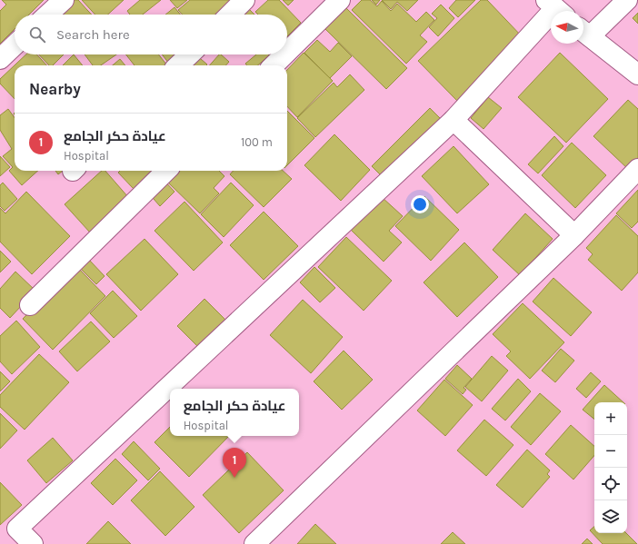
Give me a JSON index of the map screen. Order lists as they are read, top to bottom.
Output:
{
  "north": "left",
  "page": {
    "search": "Search here",
    "heading": "Nearby",
    "list": [
      {
        "mark": "1",
        "name": "عيادة حكر الجامع",
        "note": "Hospital",
        "value": "100 m"
      }
    ],
    "popup": ["عيادة حكر الجامع", "Hospital"],
    "map_buttons": ["+", "−"],
    "pins": "1"
  }
}
